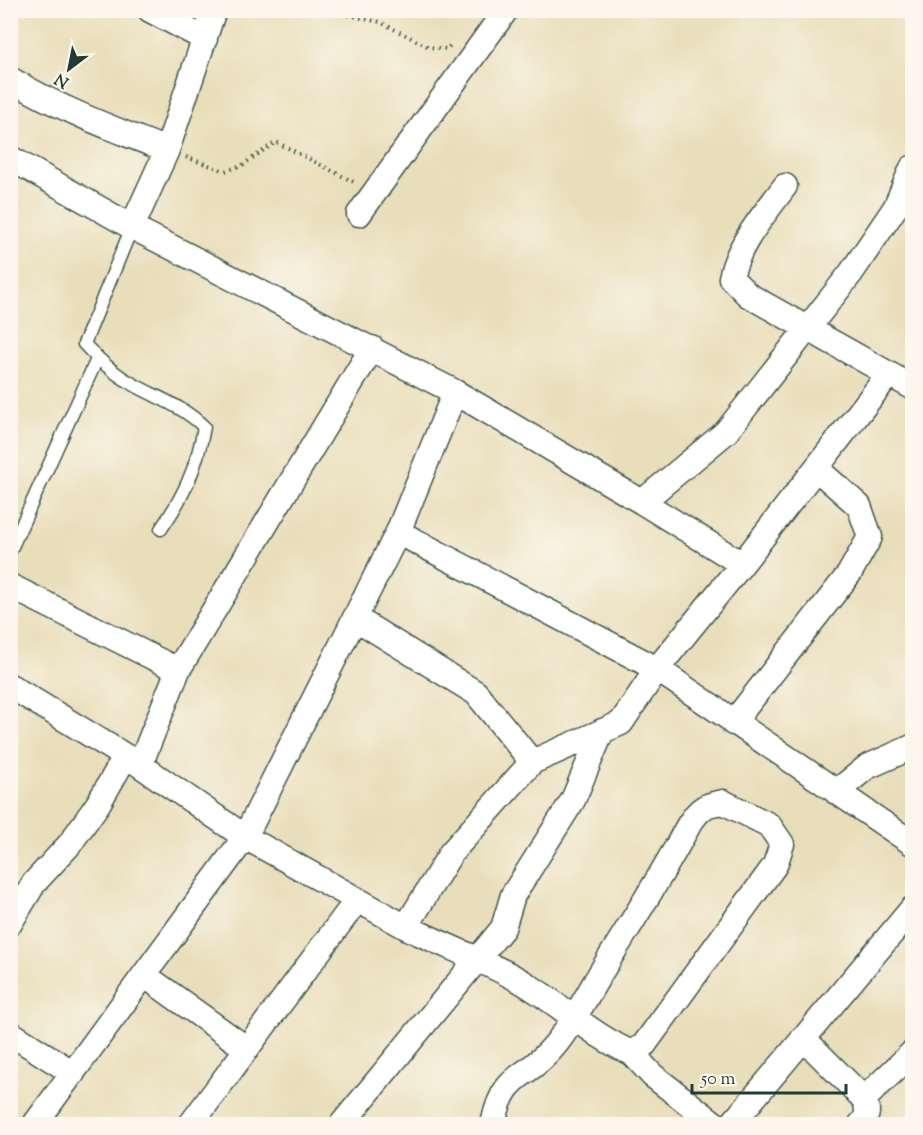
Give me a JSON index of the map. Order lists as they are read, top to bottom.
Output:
{
  "scale_bar": "50 m",
  "north": "bottom left"
}
